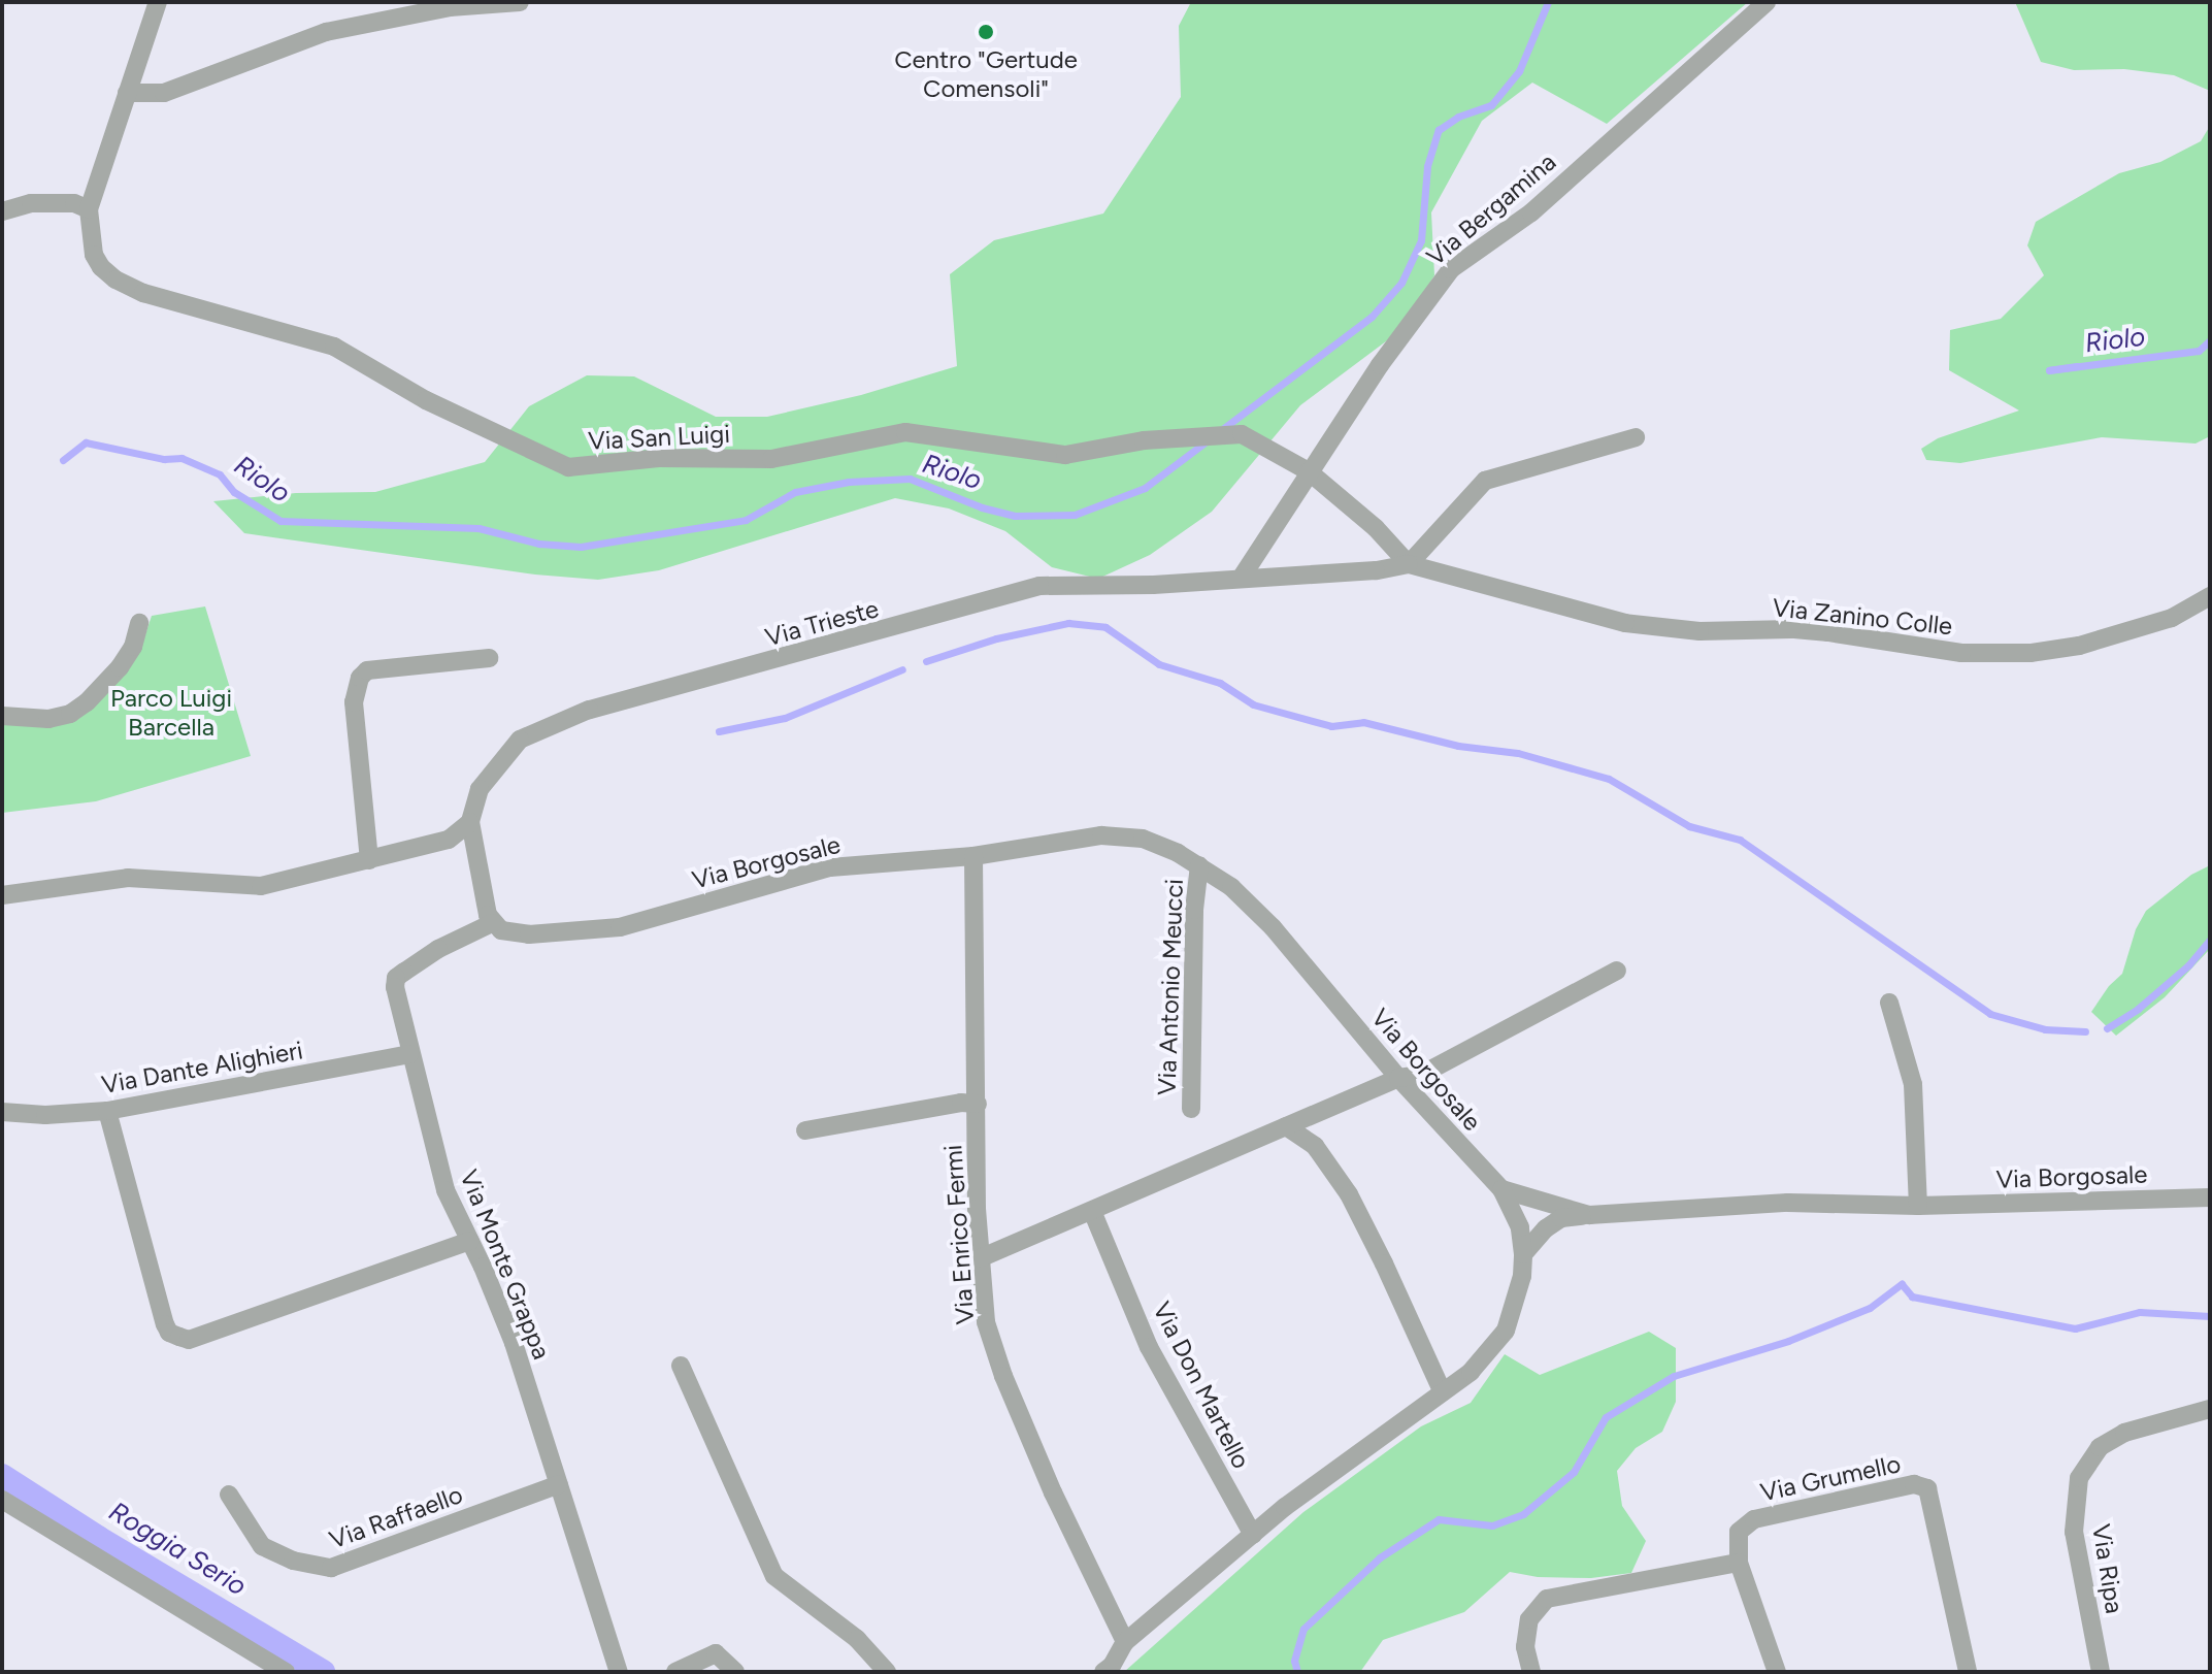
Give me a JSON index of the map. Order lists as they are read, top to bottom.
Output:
{
  "streets": {
    "street": [
      "Via Bergamina",
      "Via San Luigi",
      "Via Zanino Colle",
      "Via Trieste",
      "Via Borgosale",
      "Via Antonio Meucci",
      "Via Dante Alighieri",
      "Via Enrico Fermi",
      "Via Monte Grappa",
      "Via Don Martello",
      "Via Grumello",
      "Via Raffaello",
      "Via Ripa"
    ]
  },
  "crossings": [
    ["Via Bergamina", "Via San Luigi"],
    ["Via Bergamina", "Via Zanino Colle"],
    ["Via Bergamina", "Via Trieste"],
    ["Via Zanino Colle", "Via Trieste"],
    ["Via Borgosale", "Via Antonio Meucci"],
    ["Via Borgosale", "Via Enrico Fermi"],
    ["Via Borgosale", "Via Monte Grappa"],
    ["Via Dante Alighieri", "Via Monte Grappa"],
    ["Via Monte Grappa", "Via Raffaello"]
  ],
  "water": ["Riolo", "Roggia Serio"],
  "parks": ["Parco Luigi Barcella"],
  "places": ["Centro \"Gertude Comensoli\""]
}
